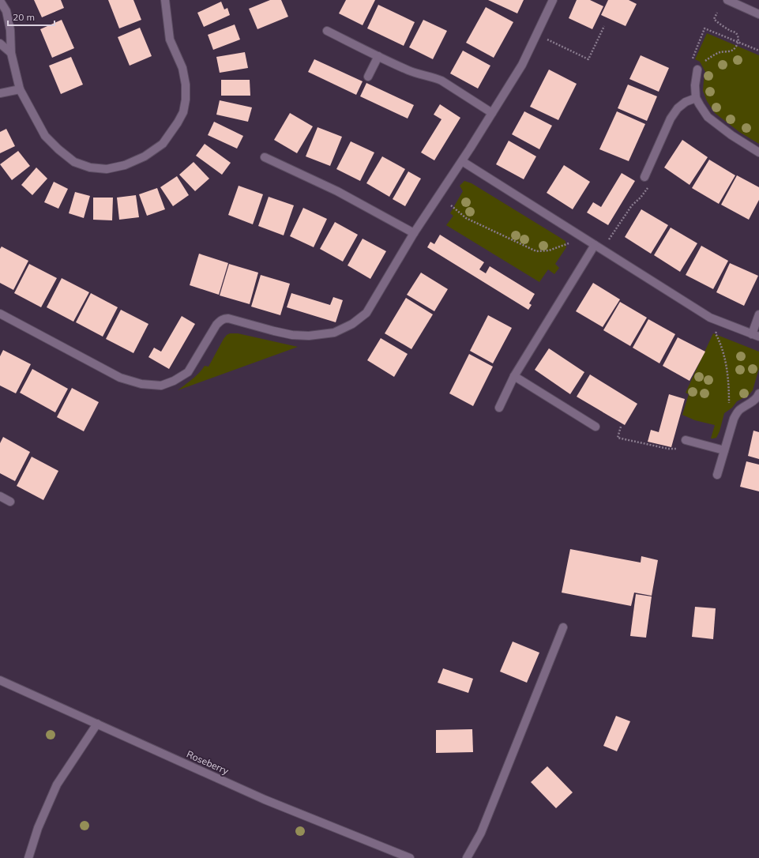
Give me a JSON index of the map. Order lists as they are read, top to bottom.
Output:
{
  "streets": {
    "street": ["Roseberry"]
  },
  "scale_bar": "20 m"
}
